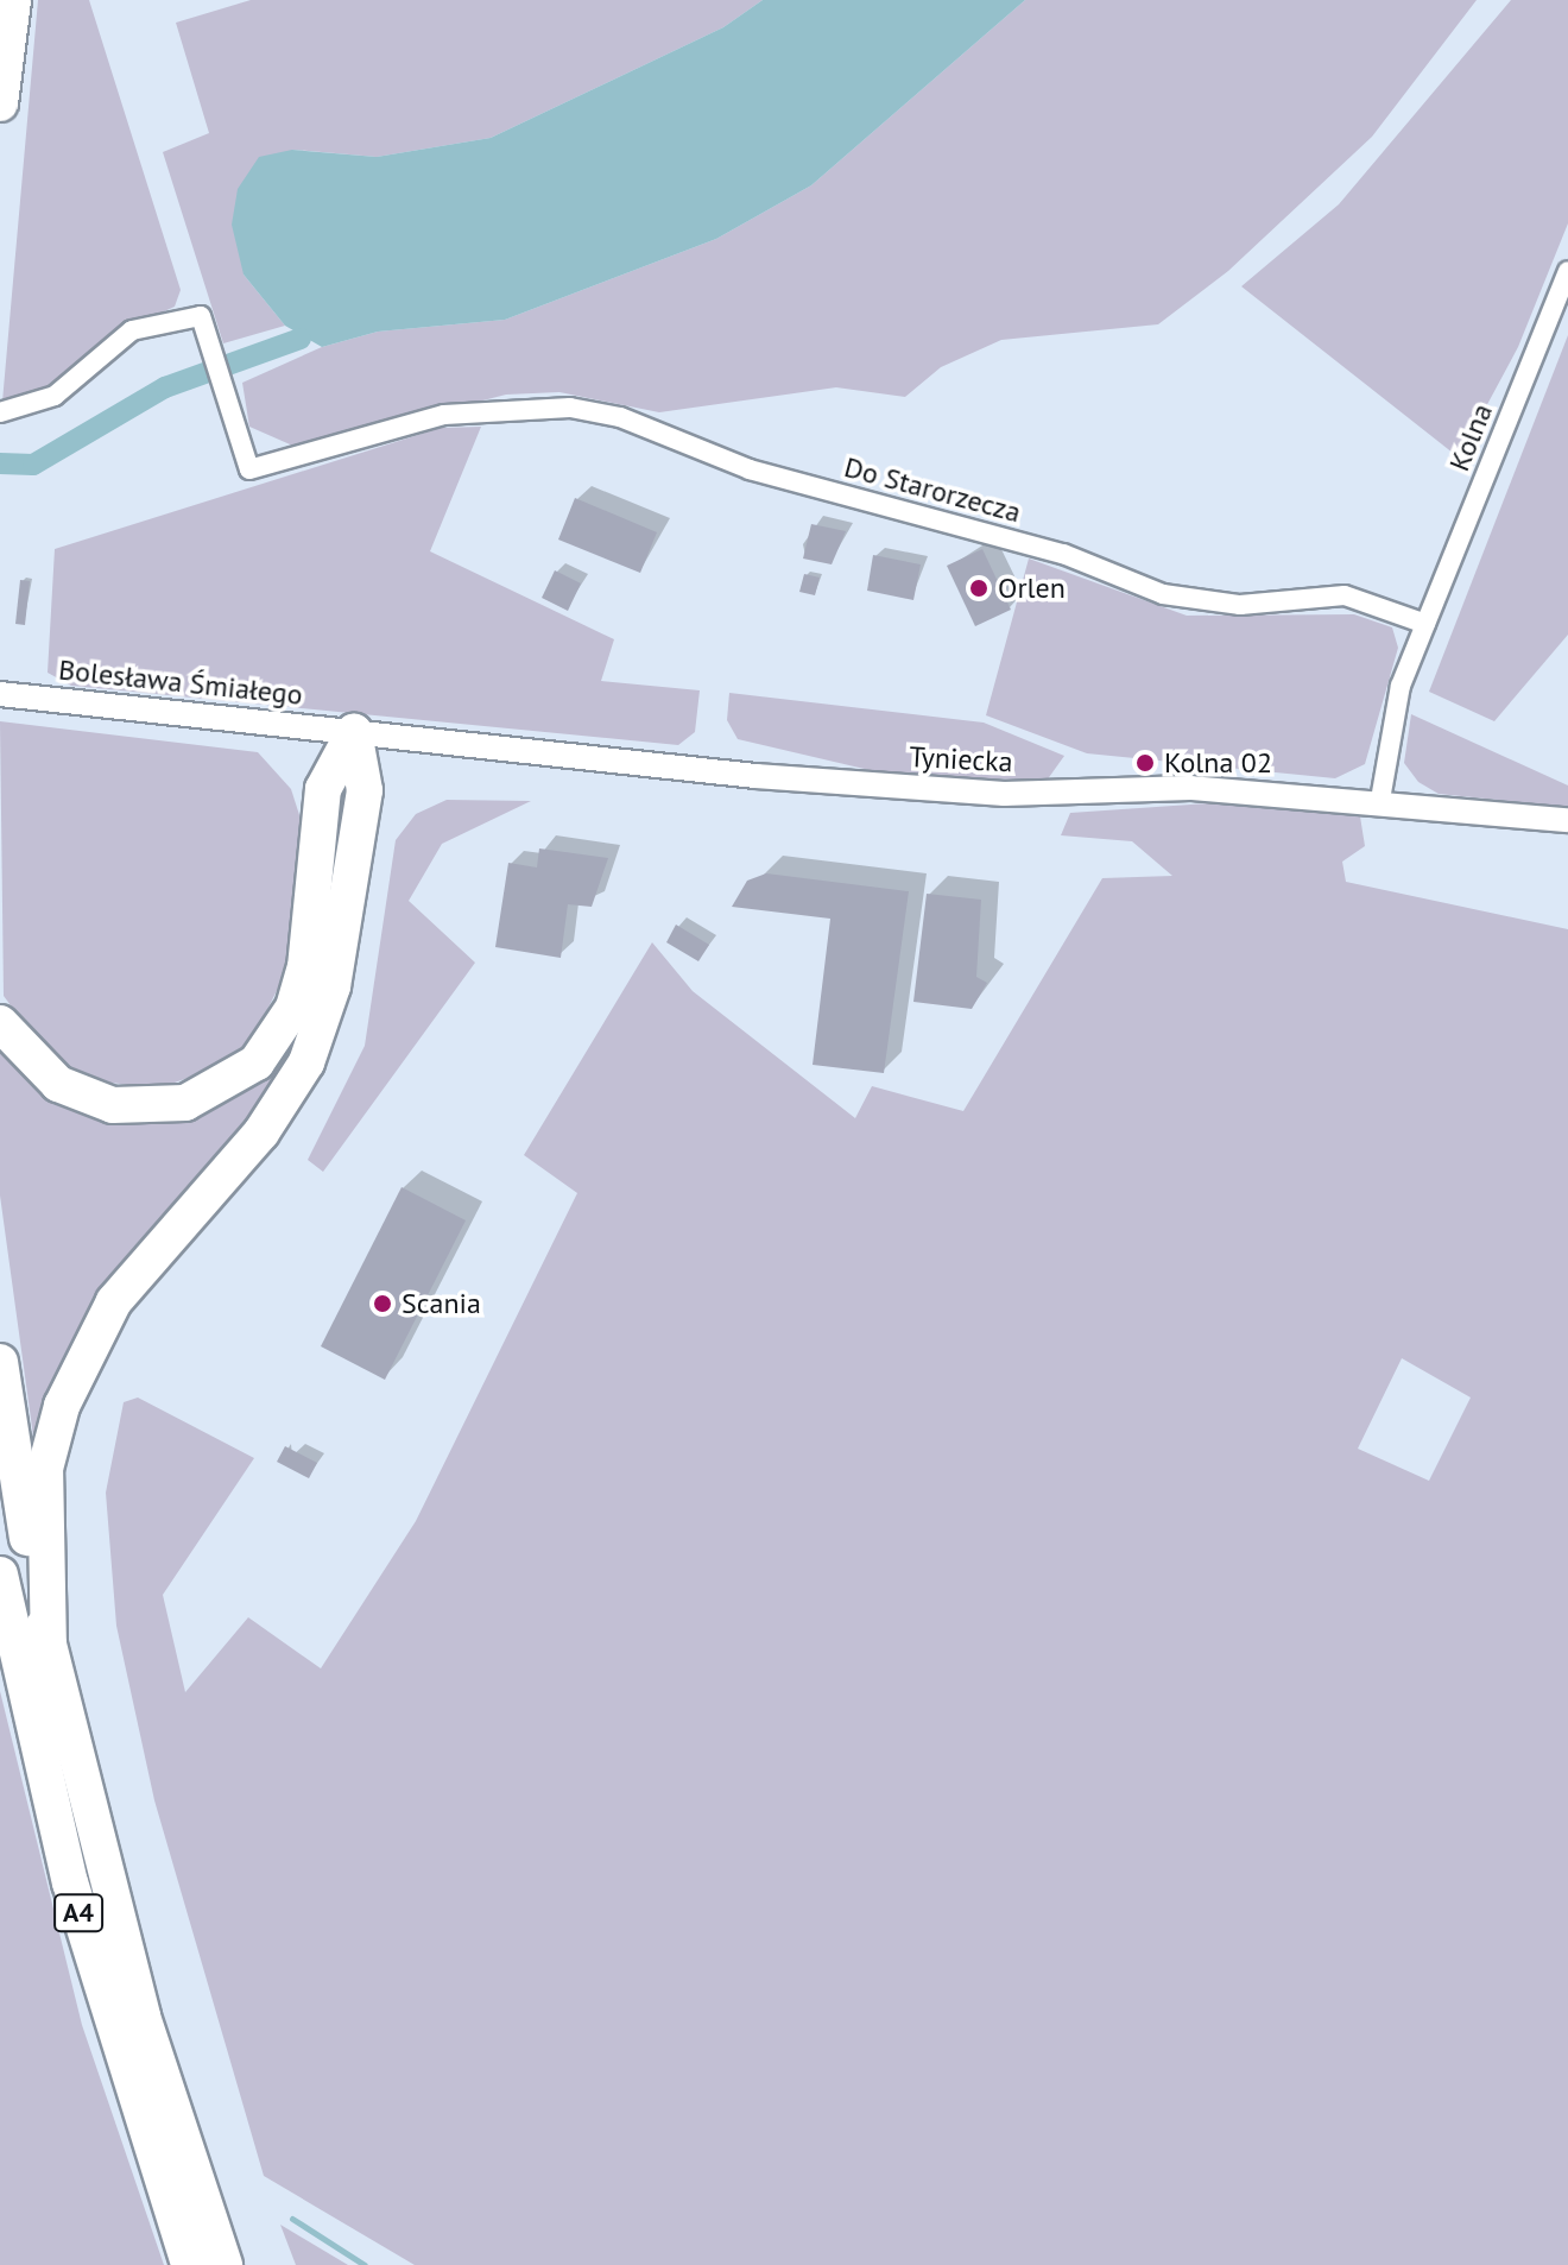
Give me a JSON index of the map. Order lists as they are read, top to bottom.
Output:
{
  "streets": {
    "highway": ["A4"],
    "street": [
      "Kolna",
      "Do Starorzecza",
      "Bolesława Śmiałego",
      "Tyniecka"
    ]
  },
  "crossings": [
    ["Kolna", "Do Starorzecza"],
    ["Bolesława Śmiałego", "Tyniecka"]
  ],
  "places": ["Orlen", "Kolna 02", "Scania"]
}
